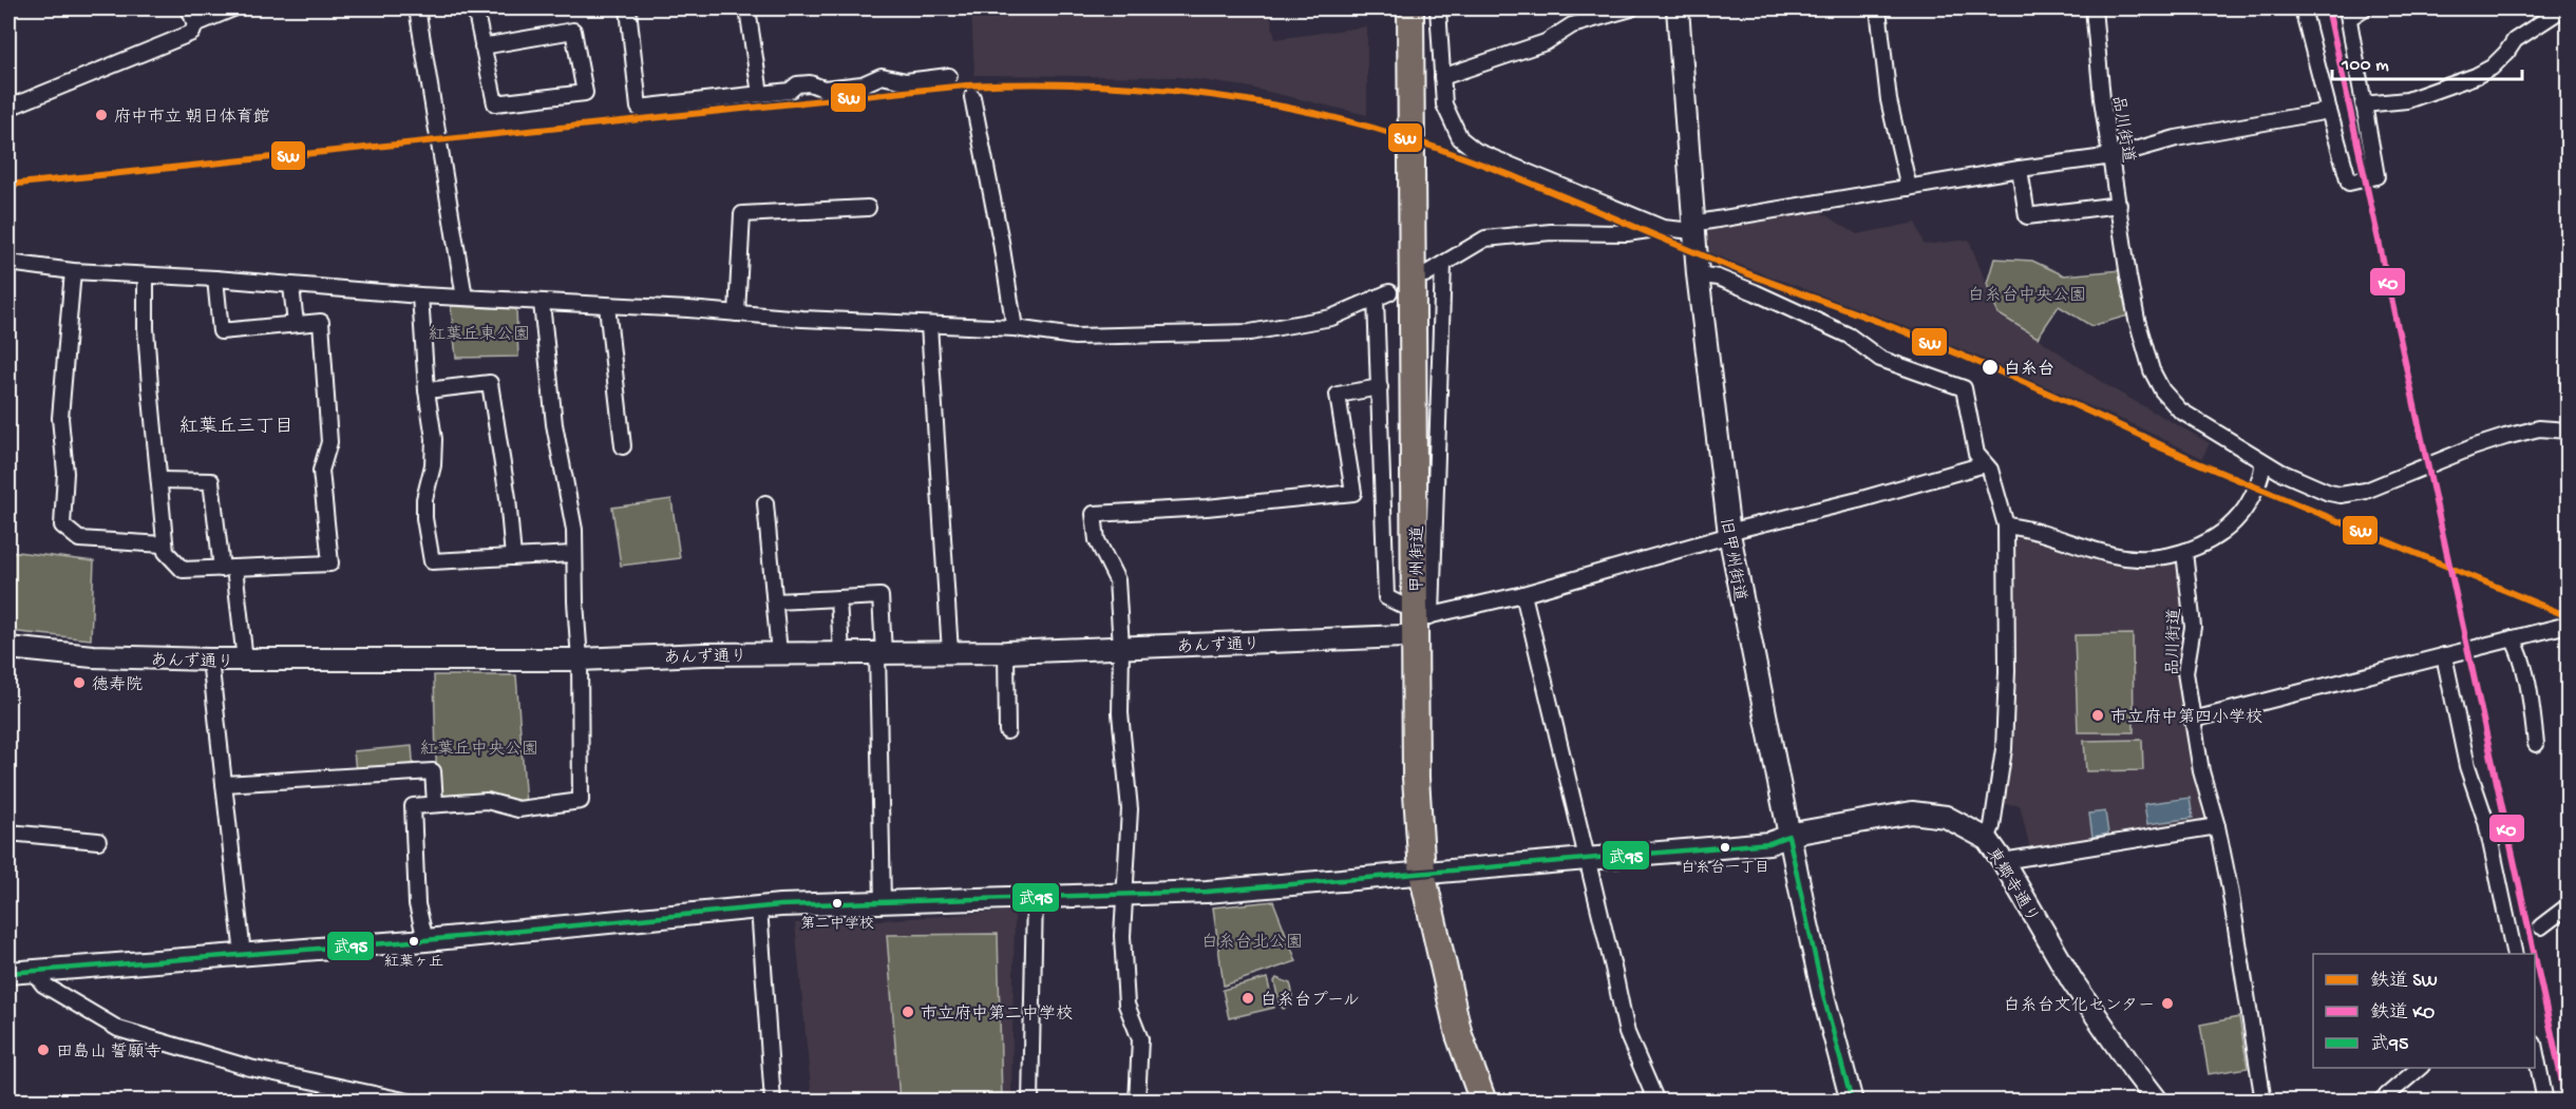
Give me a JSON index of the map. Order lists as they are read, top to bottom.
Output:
{
  "streets": {
    "highway": ["甲州街道"],
    "street": [
      "品川街道",
      "旧甲州街道",
      "あんず通り",
      "東郷寺通り"
    ]
  },
  "crossings": [
    ["甲州街道", "あんず通り"],
    ["甲州街道", "東郷寺通り"],
    ["旧甲州街道", "東郷寺通り"]
  ],
  "districts": ["紅葉丘三丁目"],
  "parks": [
    "白糸台中央公園",
    "紅葉丘東公園",
    "紅葉丘中央公園",
    "白糸台北公園"
  ],
  "places": [
    "府中市立 朝日体育館",
    "白糸台",
    "徳寿院",
    "市立府中第四小学校",
    "白糸台一丁目",
    "第二中学校",
    "紅葉ヶ丘",
    "白糸台プール",
    "白糸台文化センター",
    "市立府中第二中学校",
    "田島山 誓願寺"
  ],
  "lines": ["rail line KO", "rail line SW", "transit line 武95"],
  "legend": ["鉄道 SW", "鉄道 KO", "武95"],
  "scale_bar": "100 m"
}
